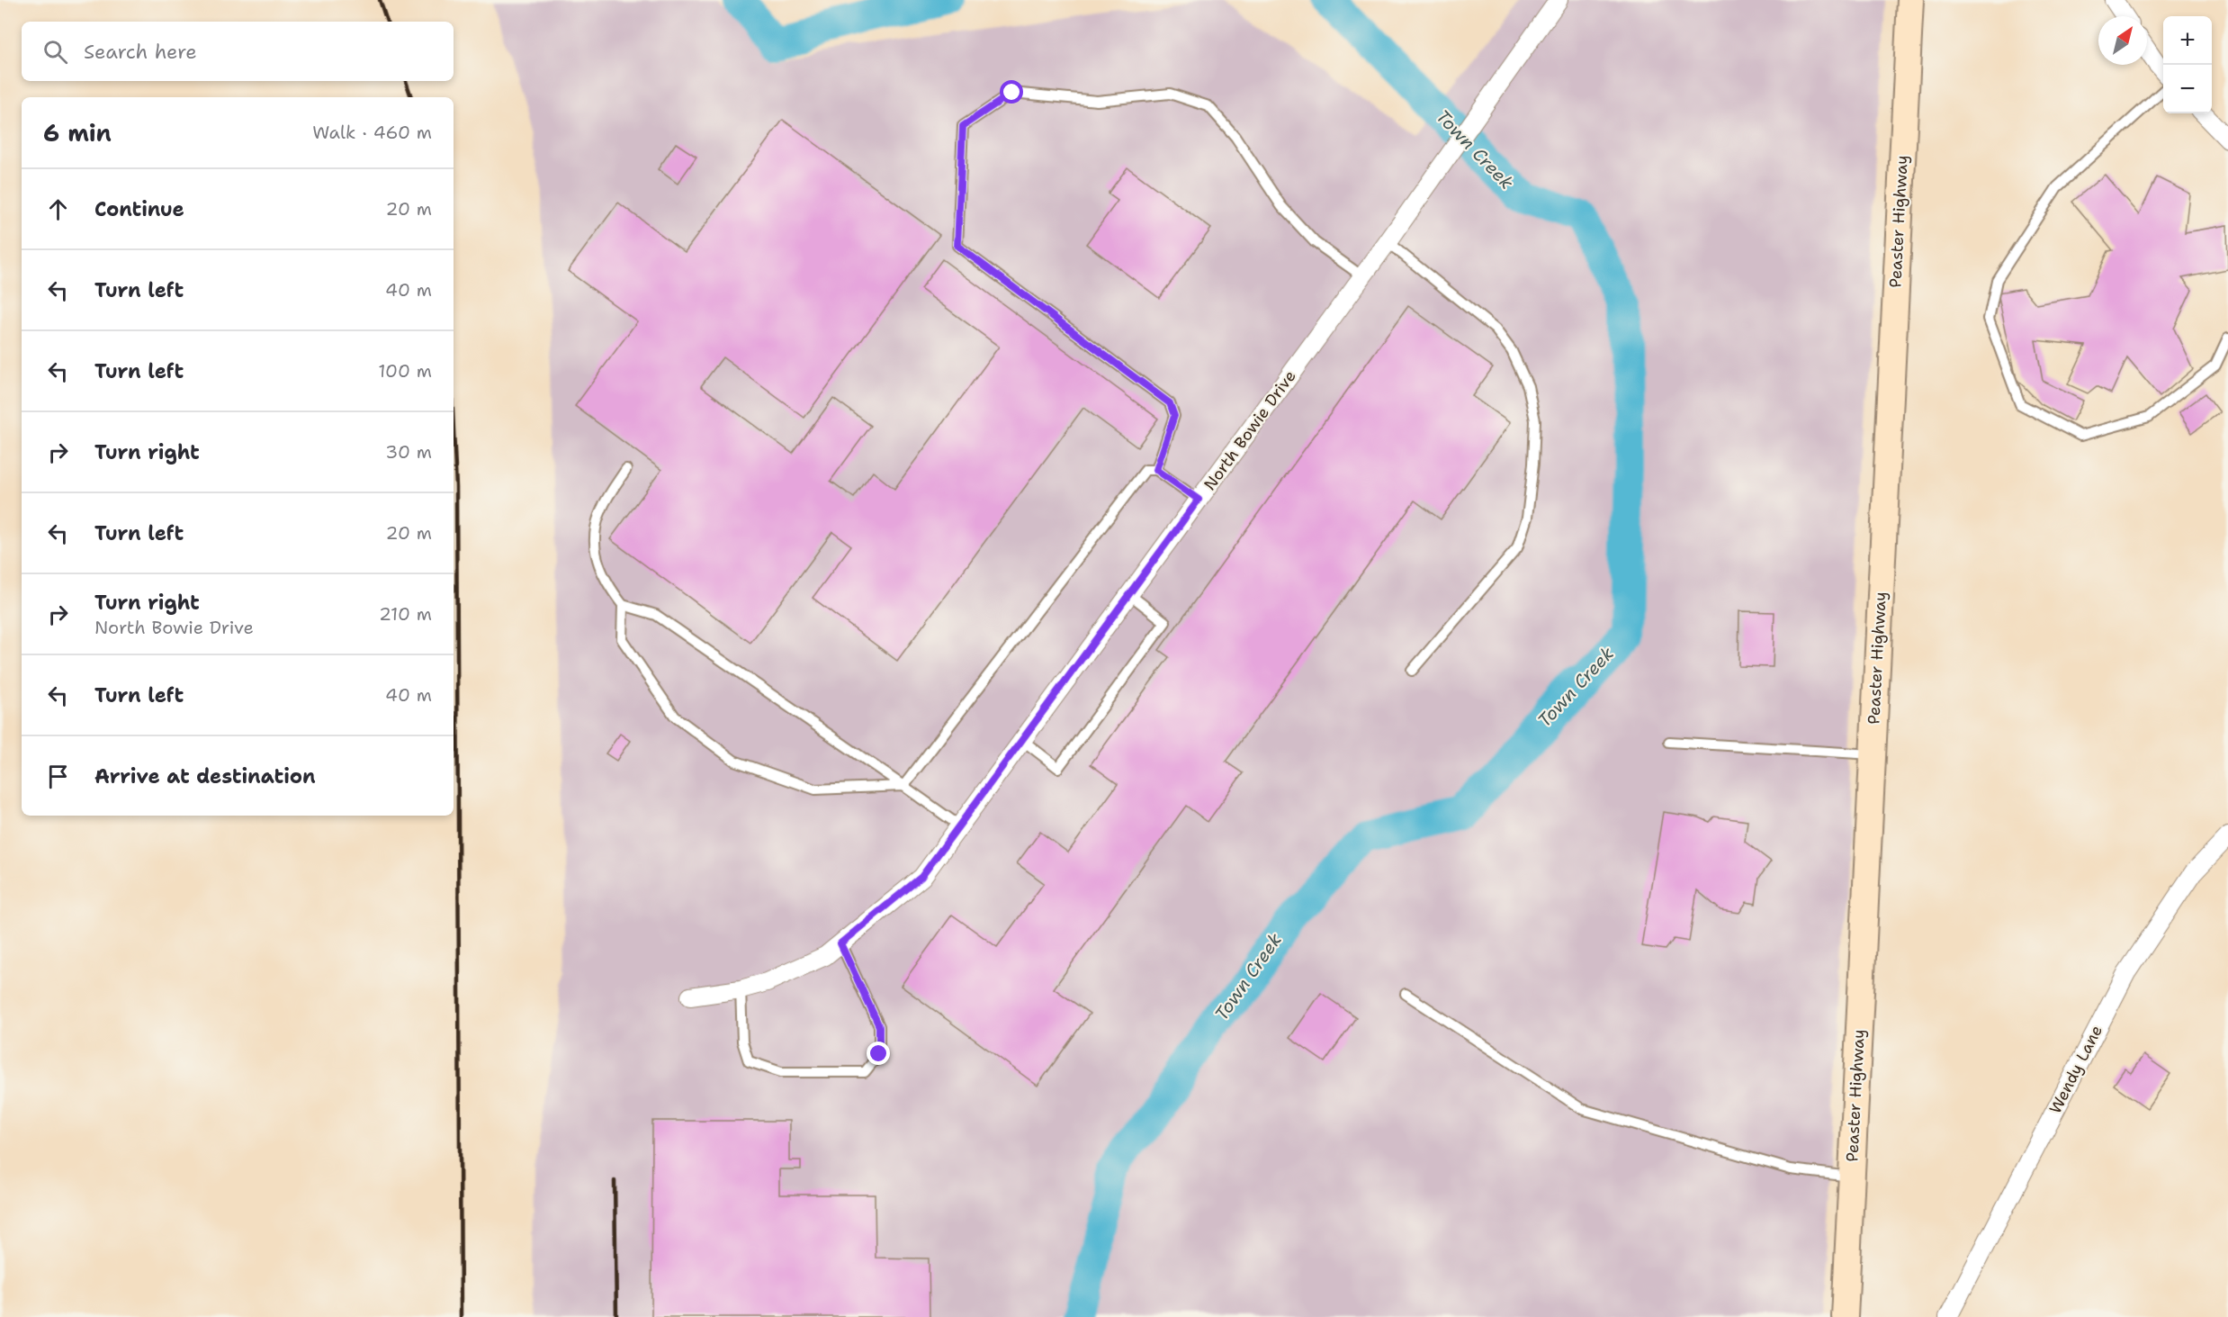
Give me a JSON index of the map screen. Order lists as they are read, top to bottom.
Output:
{
  "streets": {
    "main road": ["Peaster Highway"],
    "street": ["North Bowie Drive", "Wendy Lane"]
  },
  "water": ["Town Creek"],
  "north": "top right",
  "page": {
    "map_buttons": ["+", "−"],
    "search": "Search here",
    "heading": ["6 min", "Walk · 460 m"],
    "list": [
      ["Continue", "20 m"],
      ["Turn left", "40 m"],
      ["Turn left", "100 m"],
      ["Turn right", "30 m"],
      ["Turn left", "20 m"],
      ["Turn right", "North Bowie Drive", "210 m"],
      ["Turn left", "40 m"],
      "Arrive at destination"
    ]
  }
}
